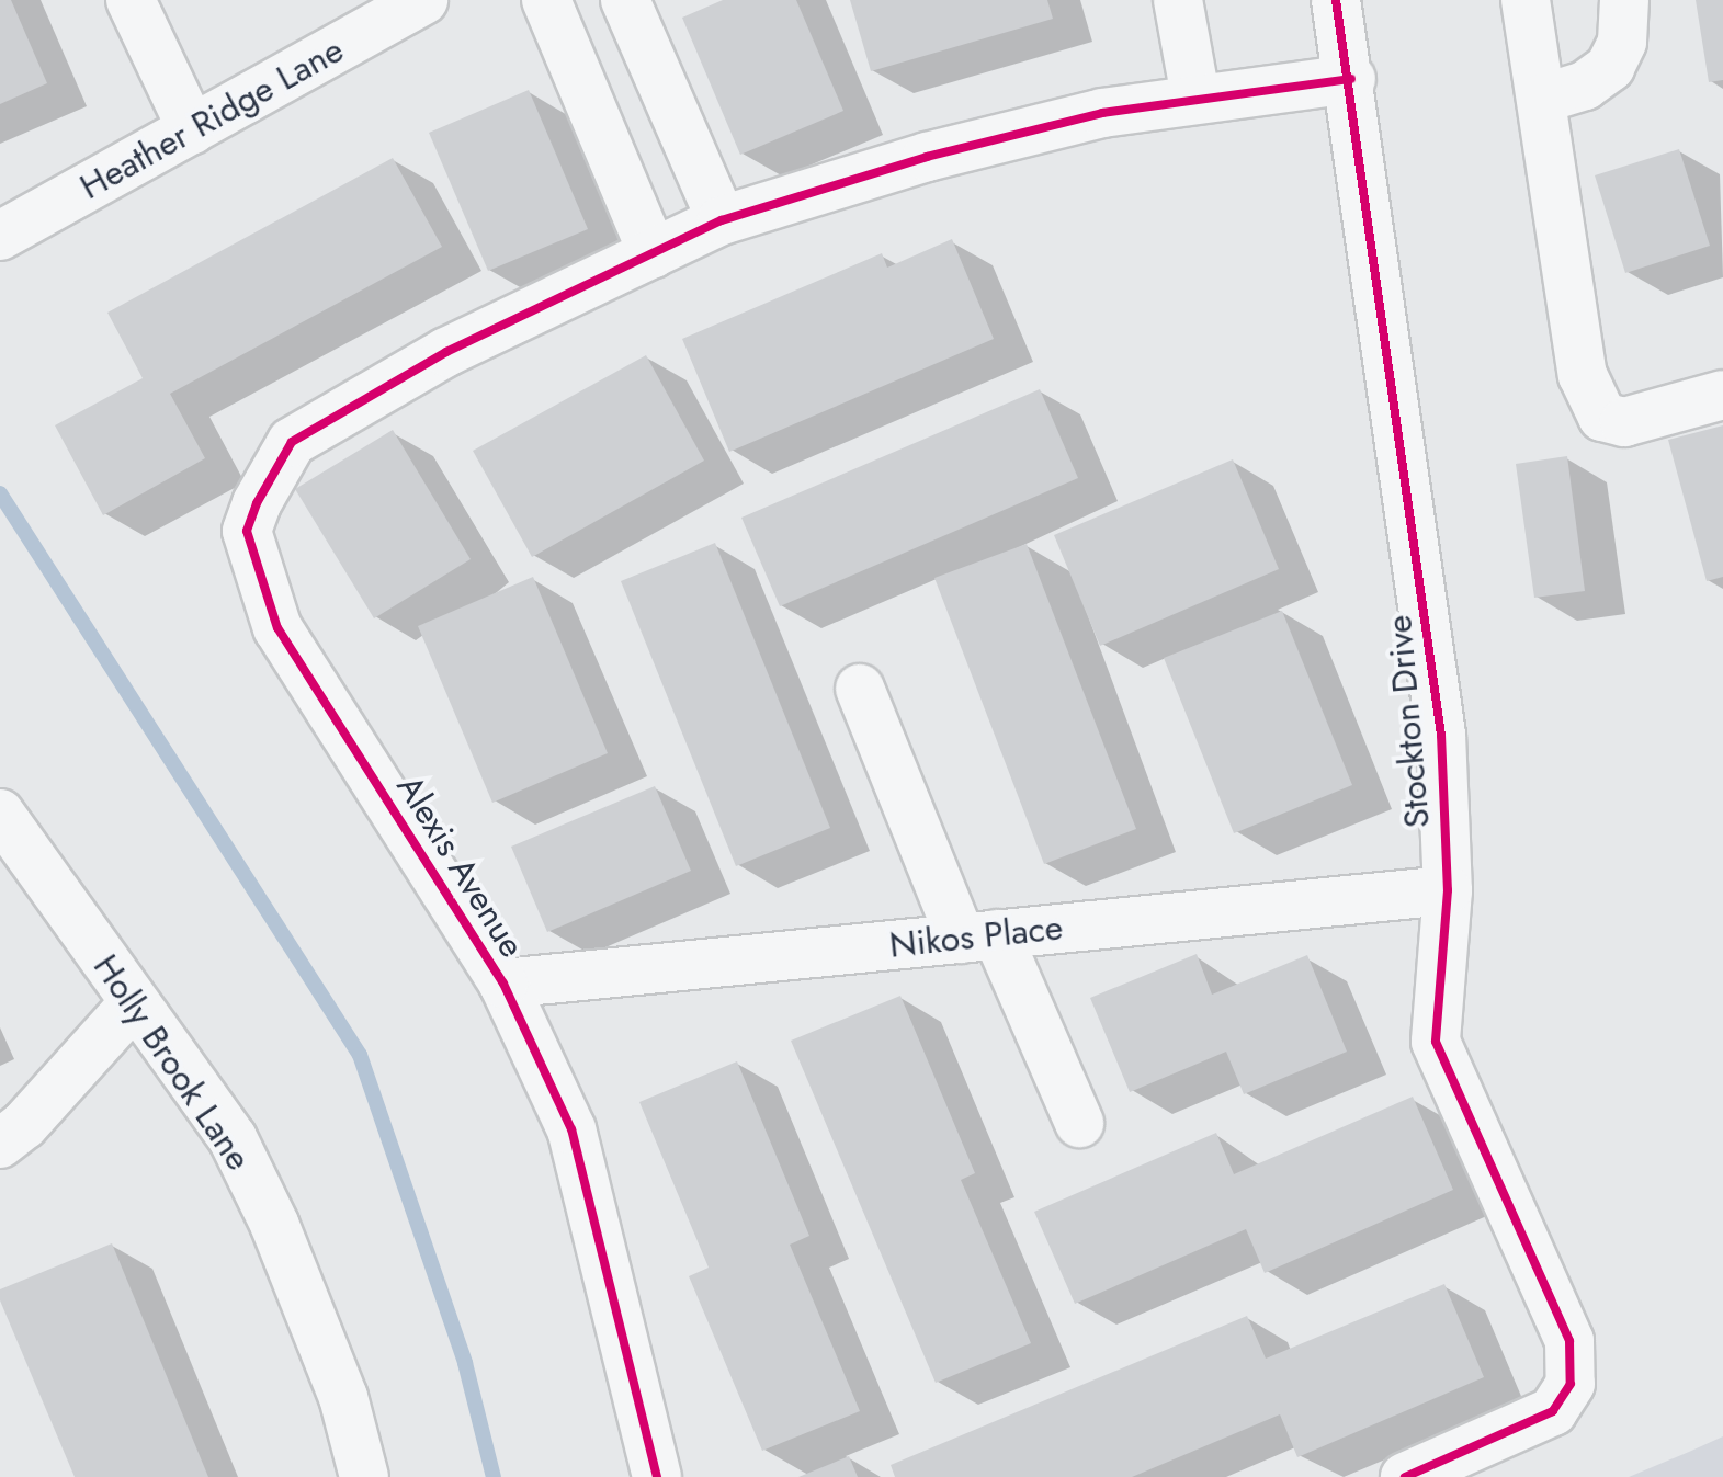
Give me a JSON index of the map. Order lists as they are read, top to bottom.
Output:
{
  "streets": {
    "street": [
      "Heather Ridge Lane",
      "Stockton Drive",
      "Alexis Avenue",
      "Nikos Place",
      "Holly Brook Lane"
    ]
  },
  "crossings": [
    ["Stockton Drive", "Nikos Place"],
    ["Alexis Avenue", "Nikos Place"]
  ]
}
